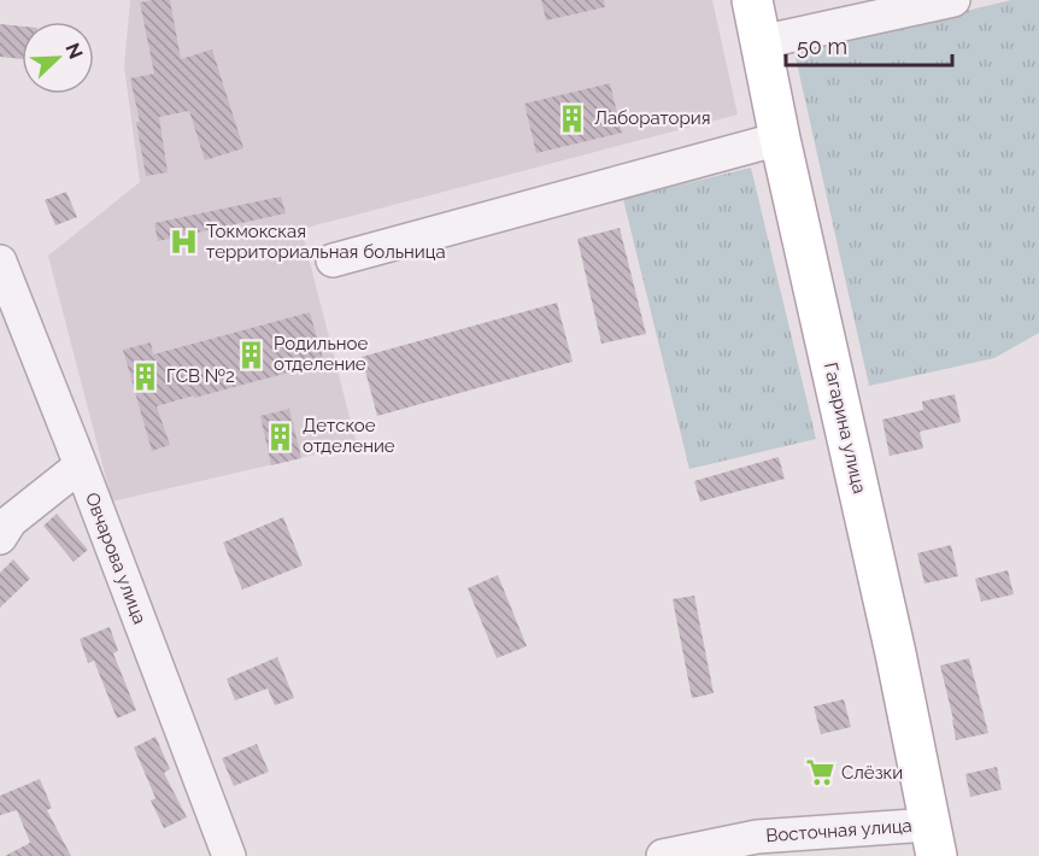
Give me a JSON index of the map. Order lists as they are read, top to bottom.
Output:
{
  "streets": {
    "main road": ["Гагарина улица"],
    "street": ["Овчарова улица", "Восточная улица"]
  },
  "crossings": [
    ["Гагарина улица", "Восточная улица"]
  ],
  "places": {
    "building": [
      "Лаборатория",
      "Родильное отделение",
      "ГСВ №2",
      "Детское отделение"
    ],
    "hospital": ["Токмокская территориальная больница"],
    "supermarket": ["Слёзки"]
  },
  "scale_bar": "50 m",
  "north": "top right"
}
